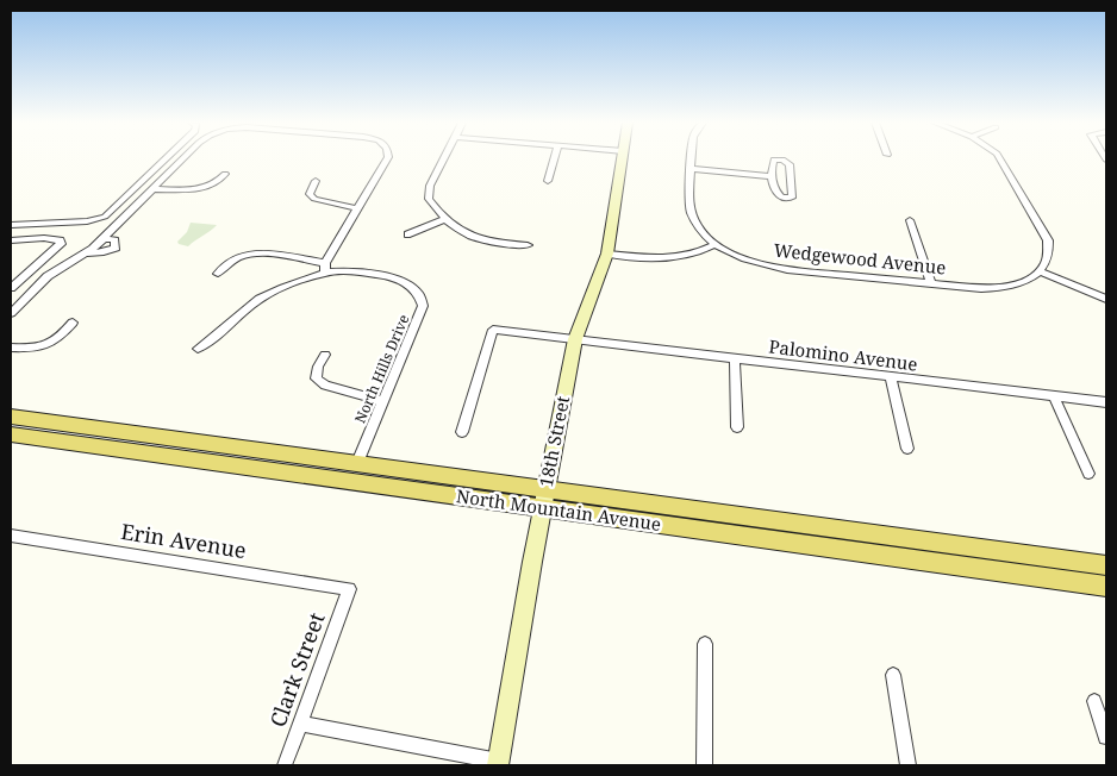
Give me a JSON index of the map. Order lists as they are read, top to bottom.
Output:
{
  "streets": {
    "main road": ["18th Street", "North Mountain Avenue"],
    "street": [
      "Wedgewood Avenue",
      "Palomino Avenue",
      "North Hills Drive",
      "Erin Avenue",
      "Clark Street"
    ]
  },
  "crossings": [
    ["Palomino Avenue", "18th Street"],
    ["North Hills Drive", "North Mountain Avenue"],
    ["18th Street", "North Mountain Avenue"],
    ["Erin Avenue", "Clark Street"]
  ]
}
